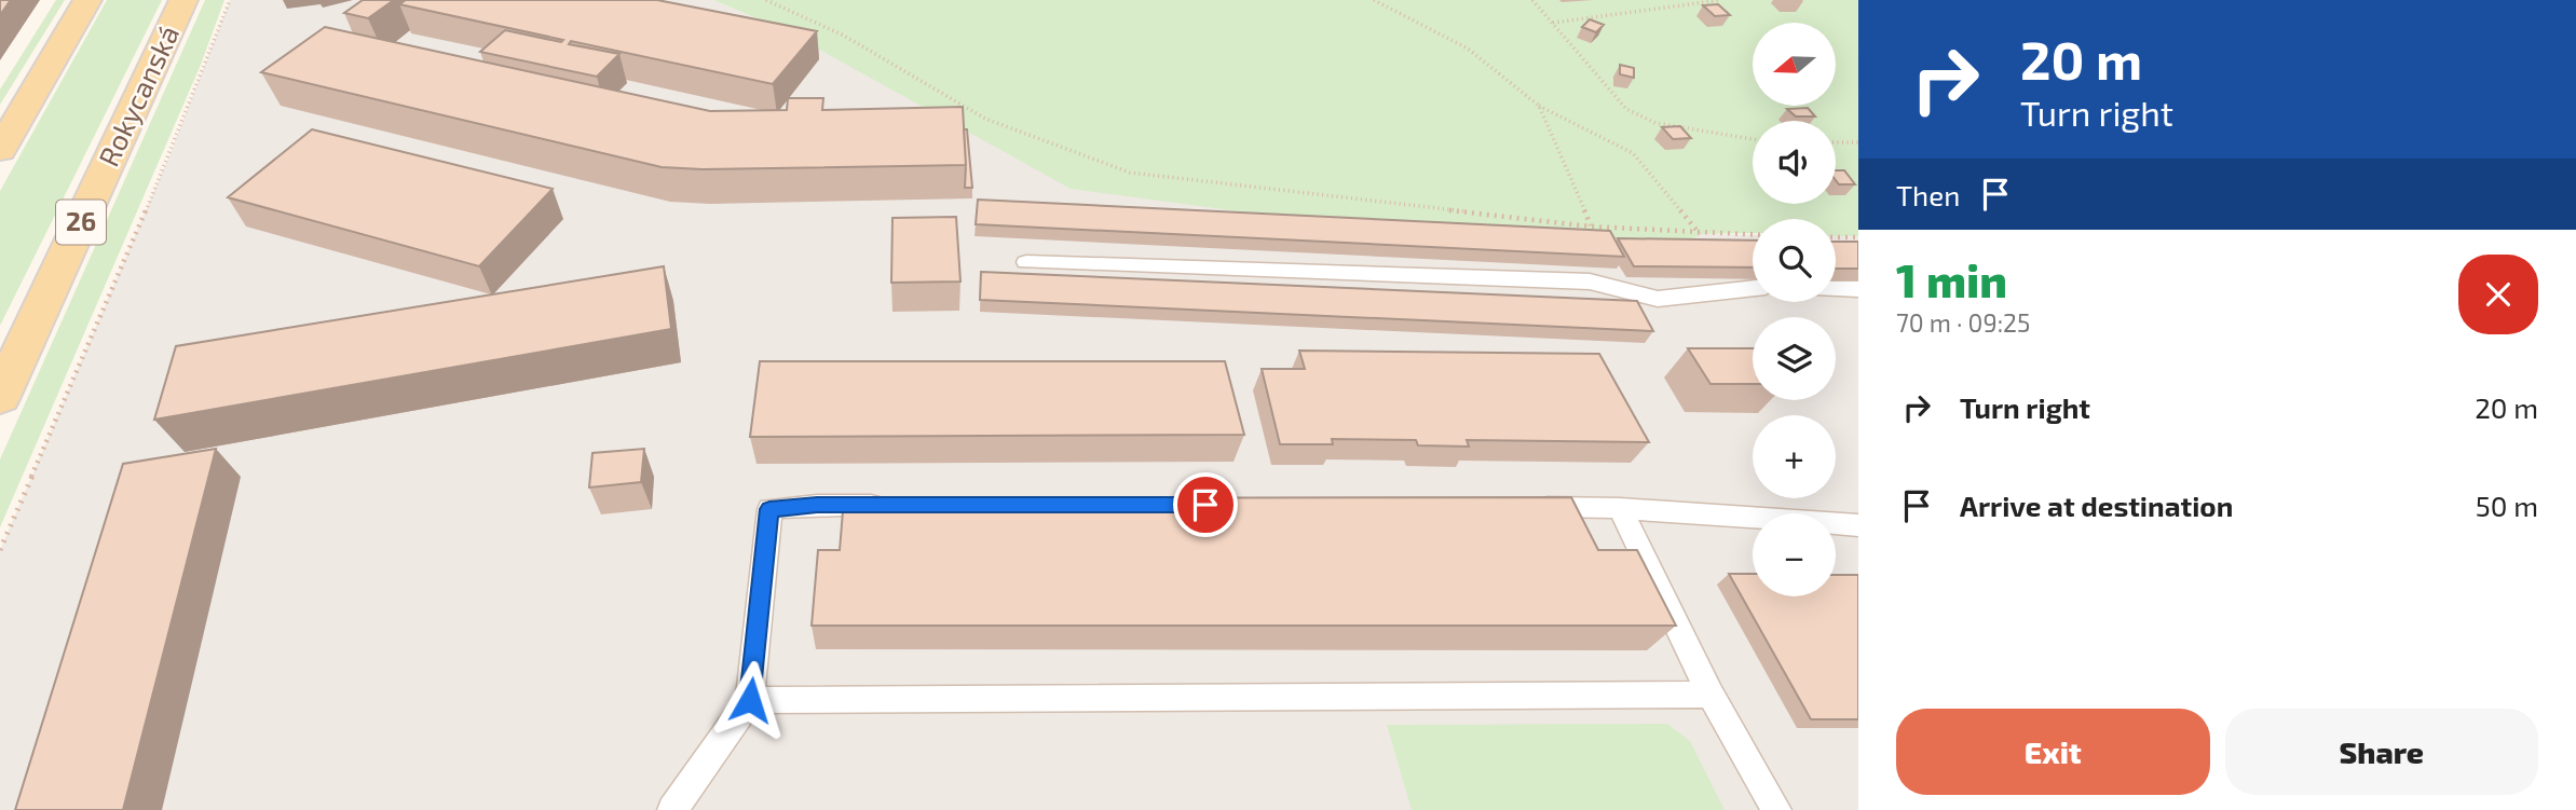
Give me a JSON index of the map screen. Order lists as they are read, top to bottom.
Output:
{
  "streets": {
    "main road": ["Rokycanská", "26"]
  },
  "north": "left",
  "page": {
    "turn": ["20 m", "Turn right"],
    "map_buttons": ["+", "−"],
    "then": "Then",
    "heading": ["1 min", "70 m · 09:25"],
    "list": [
      {
        "name": "Turn right",
        "value": "20 m"
      },
      {
        "name": "Arrive at destination",
        "value": "50 m"
      }
    ],
    "buttons": ["Exit", "Share"]
  }
}
